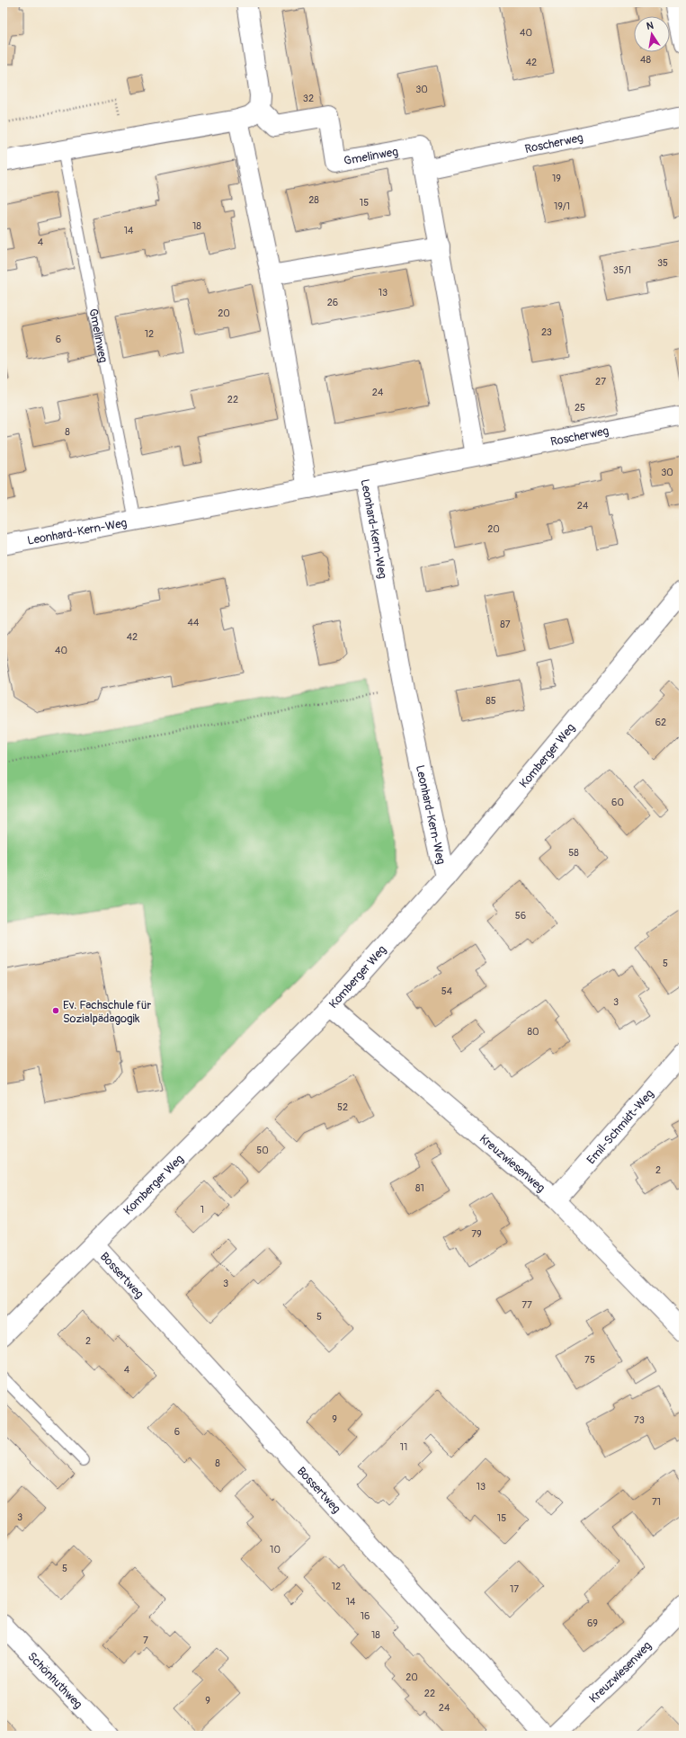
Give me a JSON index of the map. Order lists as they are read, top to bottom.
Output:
{
  "streets": {
    "street": [
      "Roscherweg",
      "Gmelinweg",
      "Leonhard-Kern-Weg",
      "Komberger Weg",
      "Emil-Schmidt-Weg",
      "Kreuzwiesenweg",
      "Bossertweg",
      "Schönhuthweg"
    ]
  },
  "crossings": [
    ["Roscherweg", "Gmelinweg"],
    ["Roscherweg", "Leonhard-Kern-Weg"],
    ["Gmelinweg", "Leonhard-Kern-Weg"],
    ["Leonhard-Kern-Weg", "Komberger Weg"],
    ["Komberger Weg", "Kreuzwiesenweg"],
    ["Komberger Weg", "Bossertweg"],
    ["Emil-Schmidt-Weg", "Kreuzwiesenweg"]
  ],
  "places": ["Ev. Fachschule für Sozialpädagogik"],
  "house_numbers": [
    "40",
    "48",
    "42",
    "30",
    "32",
    "19",
    "28",
    "15",
    "19/1",
    "18",
    "14",
    "4",
    "35",
    "35/1",
    "13",
    "26",
    "20",
    "23",
    "12",
    "6",
    "27",
    "24",
    "22",
    "25",
    "8",
    "30",
    "24",
    "20",
    "44",
    "87",
    "42",
    "40",
    "85",
    "62",
    "60",
    "58",
    "56",
    "5",
    "54",
    "3",
    "80",
    "52",
    "50",
    "2",
    "81",
    "1",
    "79",
    "3",
    "77",
    "5",
    "2",
    "75",
    "4",
    "9",
    "73",
    "6",
    "11",
    "8",
    "13",
    "71",
    "3",
    "15",
    "10",
    "5",
    "12",
    "17",
    "14",
    "16",
    "69",
    "18",
    "7",
    "20",
    "22",
    "9",
    "24"
  ],
  "north": "top"
}
